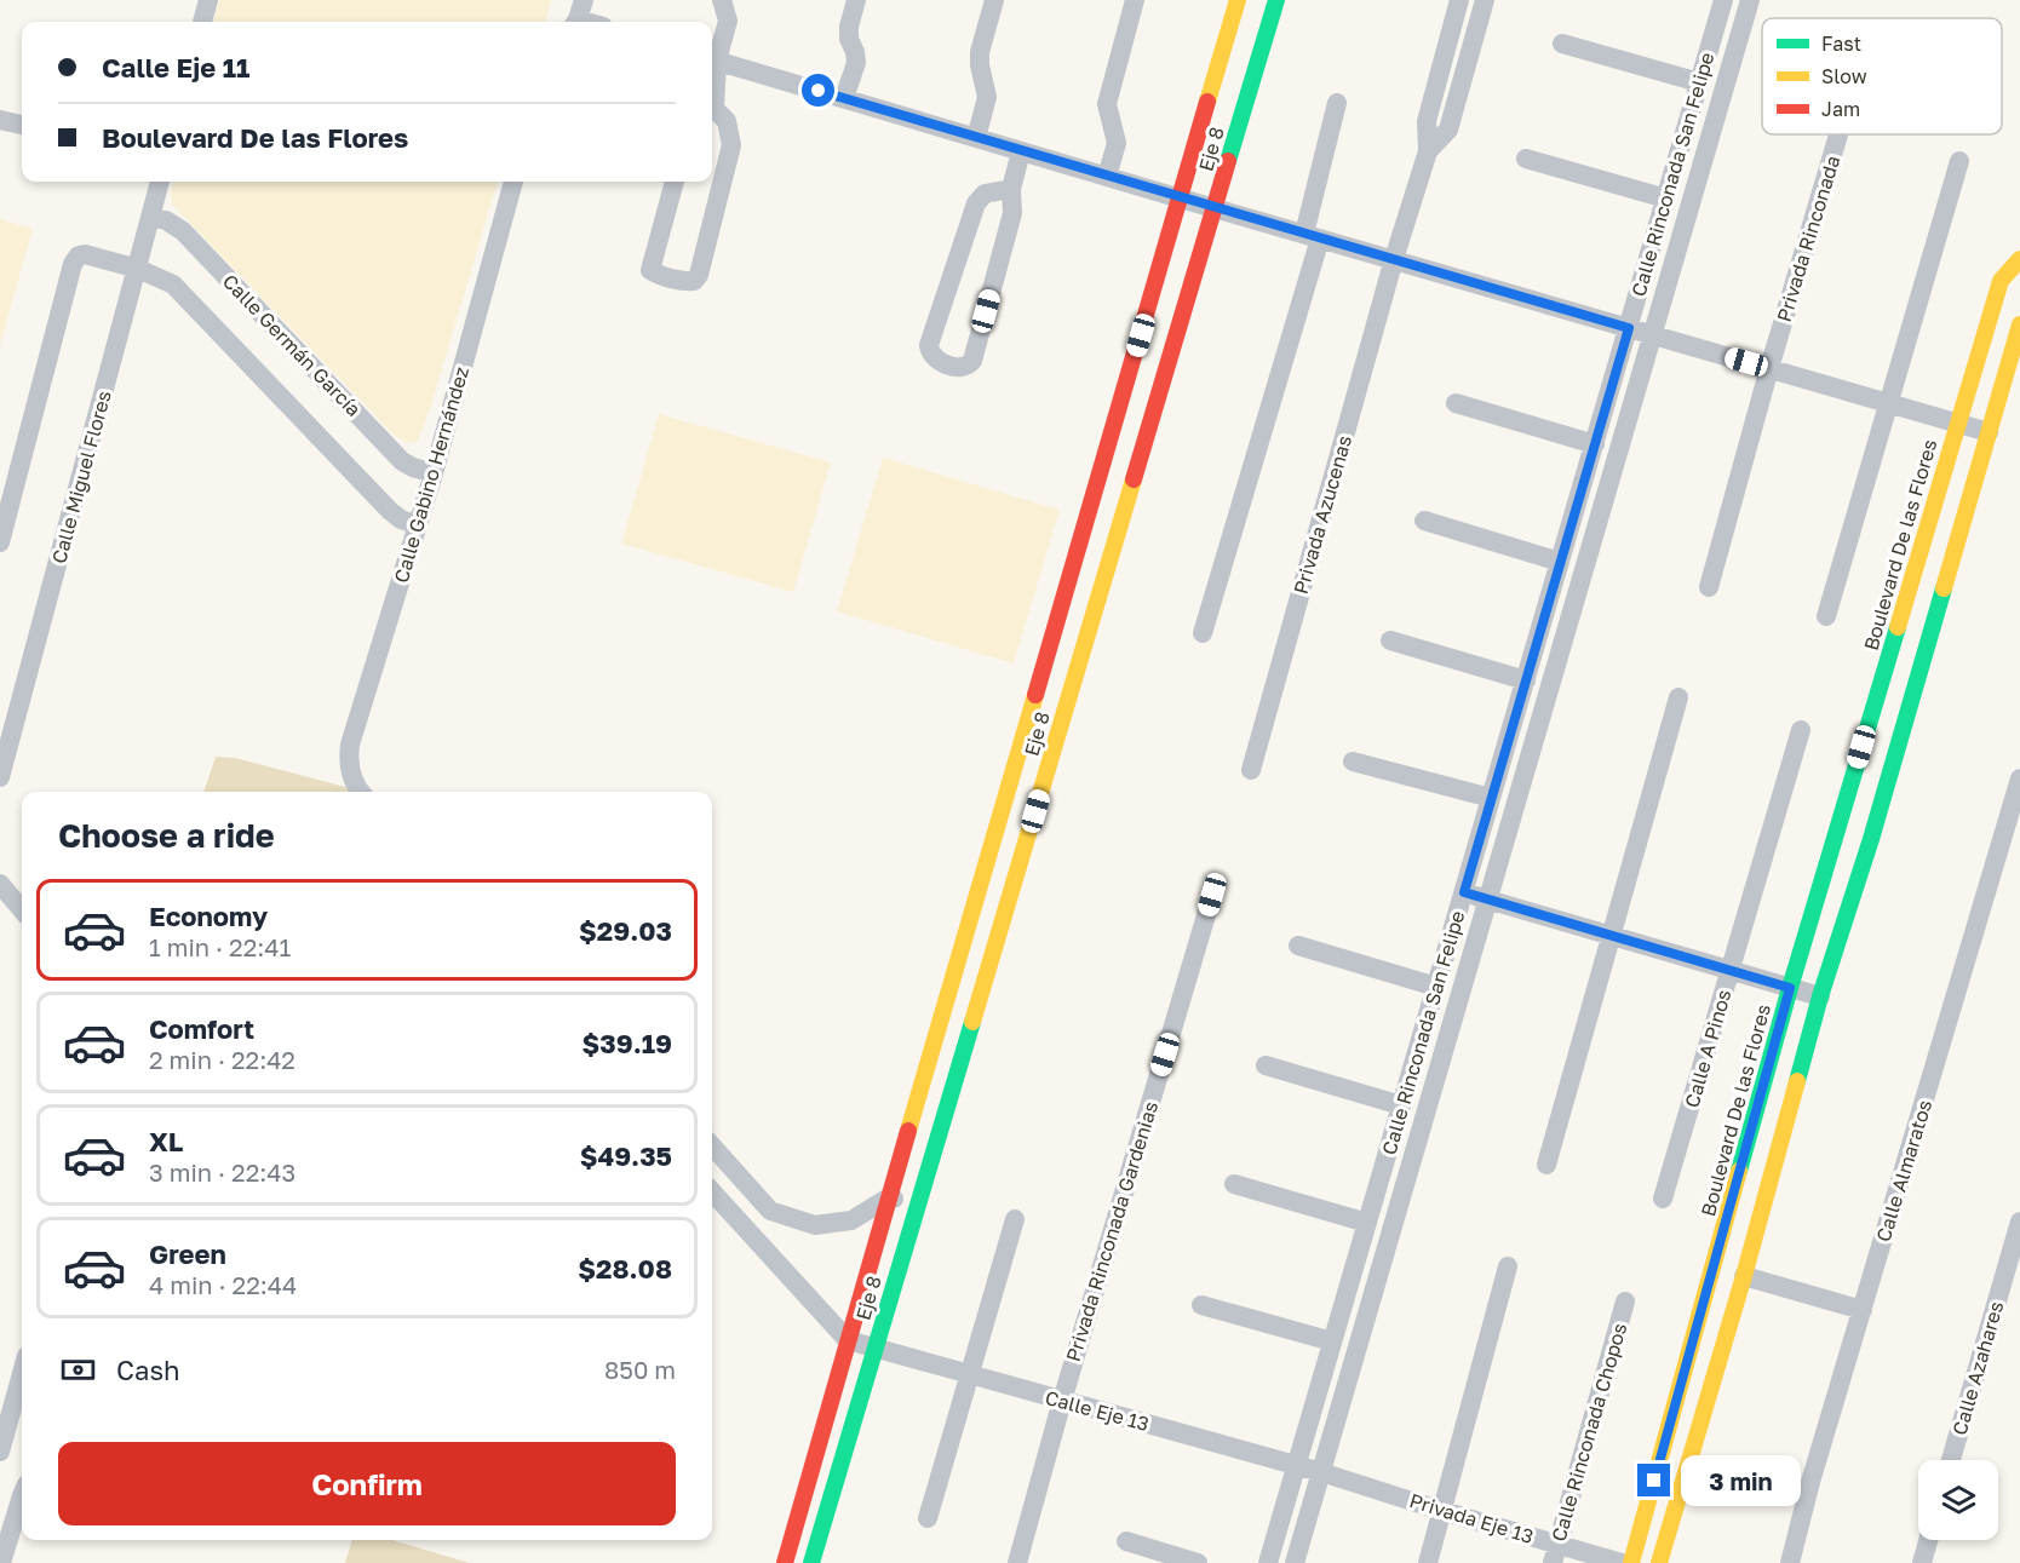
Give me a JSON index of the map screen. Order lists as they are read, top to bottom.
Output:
{
  "streets": {
    "main road": ["Eje 8", "Boulevard De las Flores"],
    "street": [
      "Calle Rinconada San Felipe",
      "Privada Rinconada",
      "Calle Germán García",
      "Calle Gabino Hernández",
      "Calle Miguel Flores",
      "Privada Azucenas",
      "Calle A Pinos",
      "Calle Almaratos",
      "Privada Rinconada Gardenias",
      "Calle Azahares",
      "Calle Eje 13",
      "Calle Rinconada Chopos",
      "Privada Eje 13"
    ]
  },
  "crossings": [
    ["Eje 8", "Calle Eje 13"],
    ["Calle Rinconada San Felipe", "Calle Eje 13"],
    ["Calle Rinconada San Felipe", "Privada Eje 13"],
    ["Calle Germán García", "Calle Gabino Hernández"],
    ["Calle Germán García", "Calle Miguel Flores"],
    ["Privada Rinconada Gardenias", "Calle Eje 13"],
    ["Calle Eje 13", "Privada Eje 13"],
    ["Calle Rinconada Chopos", "Privada Eje 13"]
  ],
  "legend": ["Fast", "Slow", "Jam"],
  "page": {
    "banner": ["Calle Eje 11", "Boulevard De las Flores"],
    "heading": "Choose a ride",
    "list": [
      {
        "name": "Economy",
        "note": "1 min · 22:41",
        "value": "$29.03"
      },
      {
        "name": "Comfort",
        "note": "2 min · 22:42",
        "value": "$39.19"
      },
      {
        "name": "XL",
        "note": "3 min · 22:43",
        "value": "$49.35"
      },
      {
        "name": "Green",
        "note": "4 min · 22:44",
        "value": "$28.08"
      }
    ],
    "pay": ["Cash", "850 m"],
    "buttons": "Confirm",
    "bubble": "3 min"
  }
}
